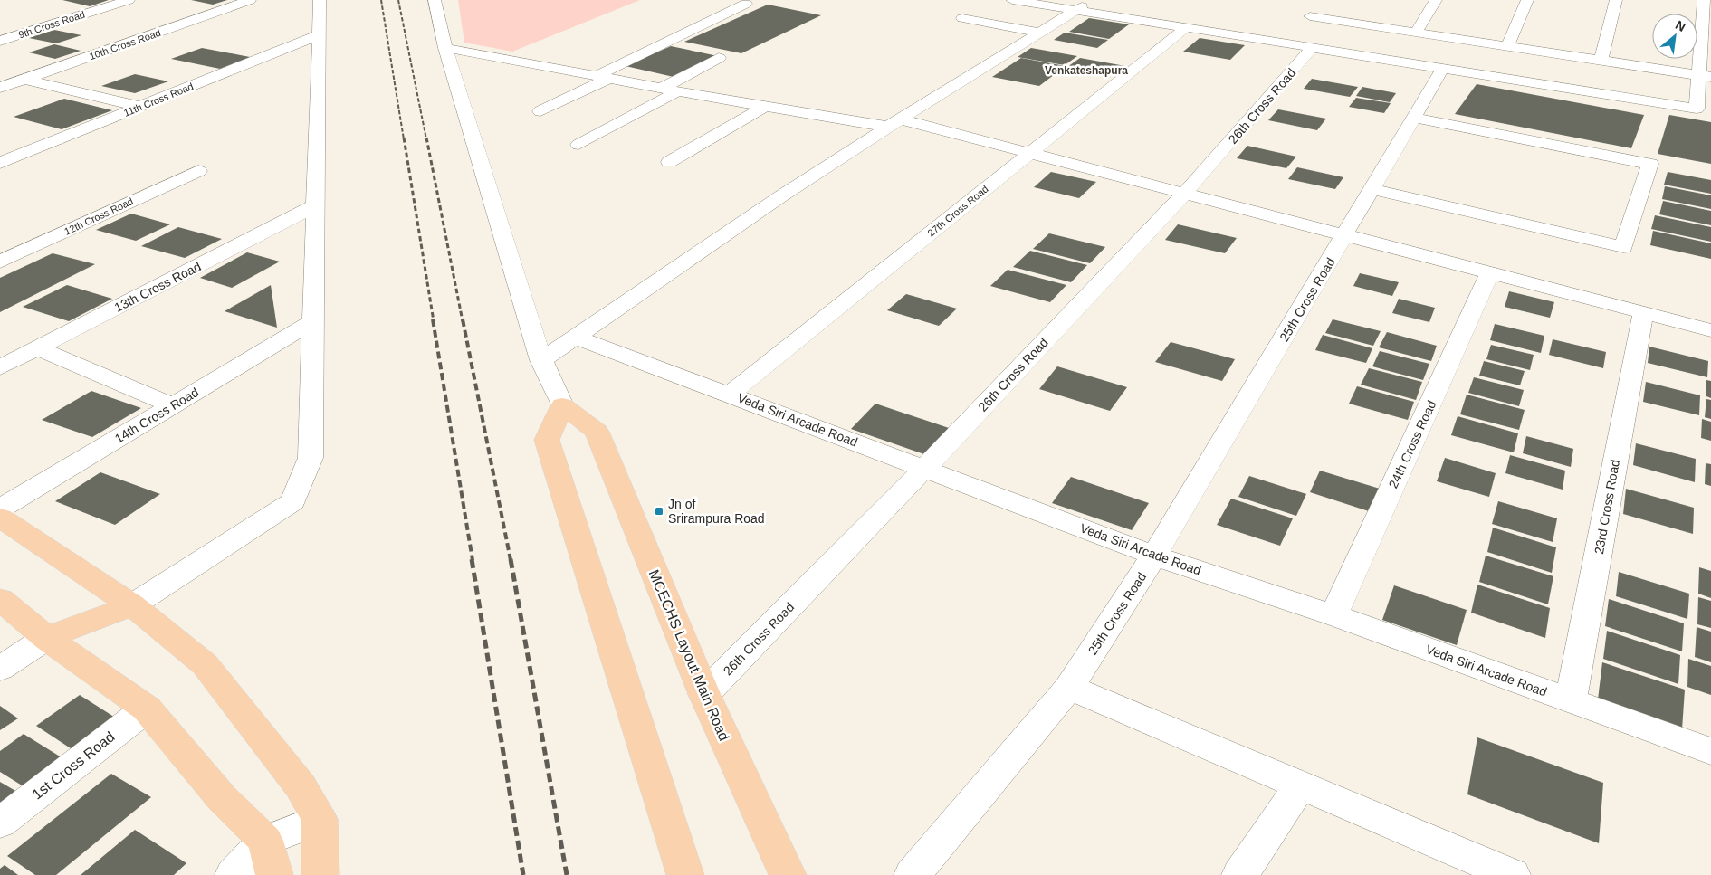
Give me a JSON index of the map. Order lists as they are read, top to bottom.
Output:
{
  "streets": {
    "main road": ["MCECHS Layout Main Road"],
    "street": [
      "9th Cross Road",
      "10th Cross Road",
      "11th Cross Road",
      "26th Cross Road",
      "27th Cross Road",
      "12th Cross Road",
      "13th Cross Road",
      "25th Cross Road",
      "14th Cross Road",
      "Veda Siri Arcade Road",
      "24th Cross Road",
      "23rd Cross Road",
      "1st Cross Road"
    ]
  },
  "crossings": [
    ["26th Cross Road", "Veda Siri Arcade Road"],
    ["26th Cross Road", "MCECHS Layout Main Road"],
    ["27th Cross Road", "Veda Siri Arcade Road"],
    ["25th Cross Road", "Veda Siri Arcade Road"],
    ["Veda Siri Arcade Road", "24th Cross Road"],
    ["Veda Siri Arcade Road", "23rd Cross Road"]
  ],
  "districts": ["Venkateshapura"],
  "places": {
    "transit": ["Jn of Srirampura Road"]
  },
  "north": "top right"
}
